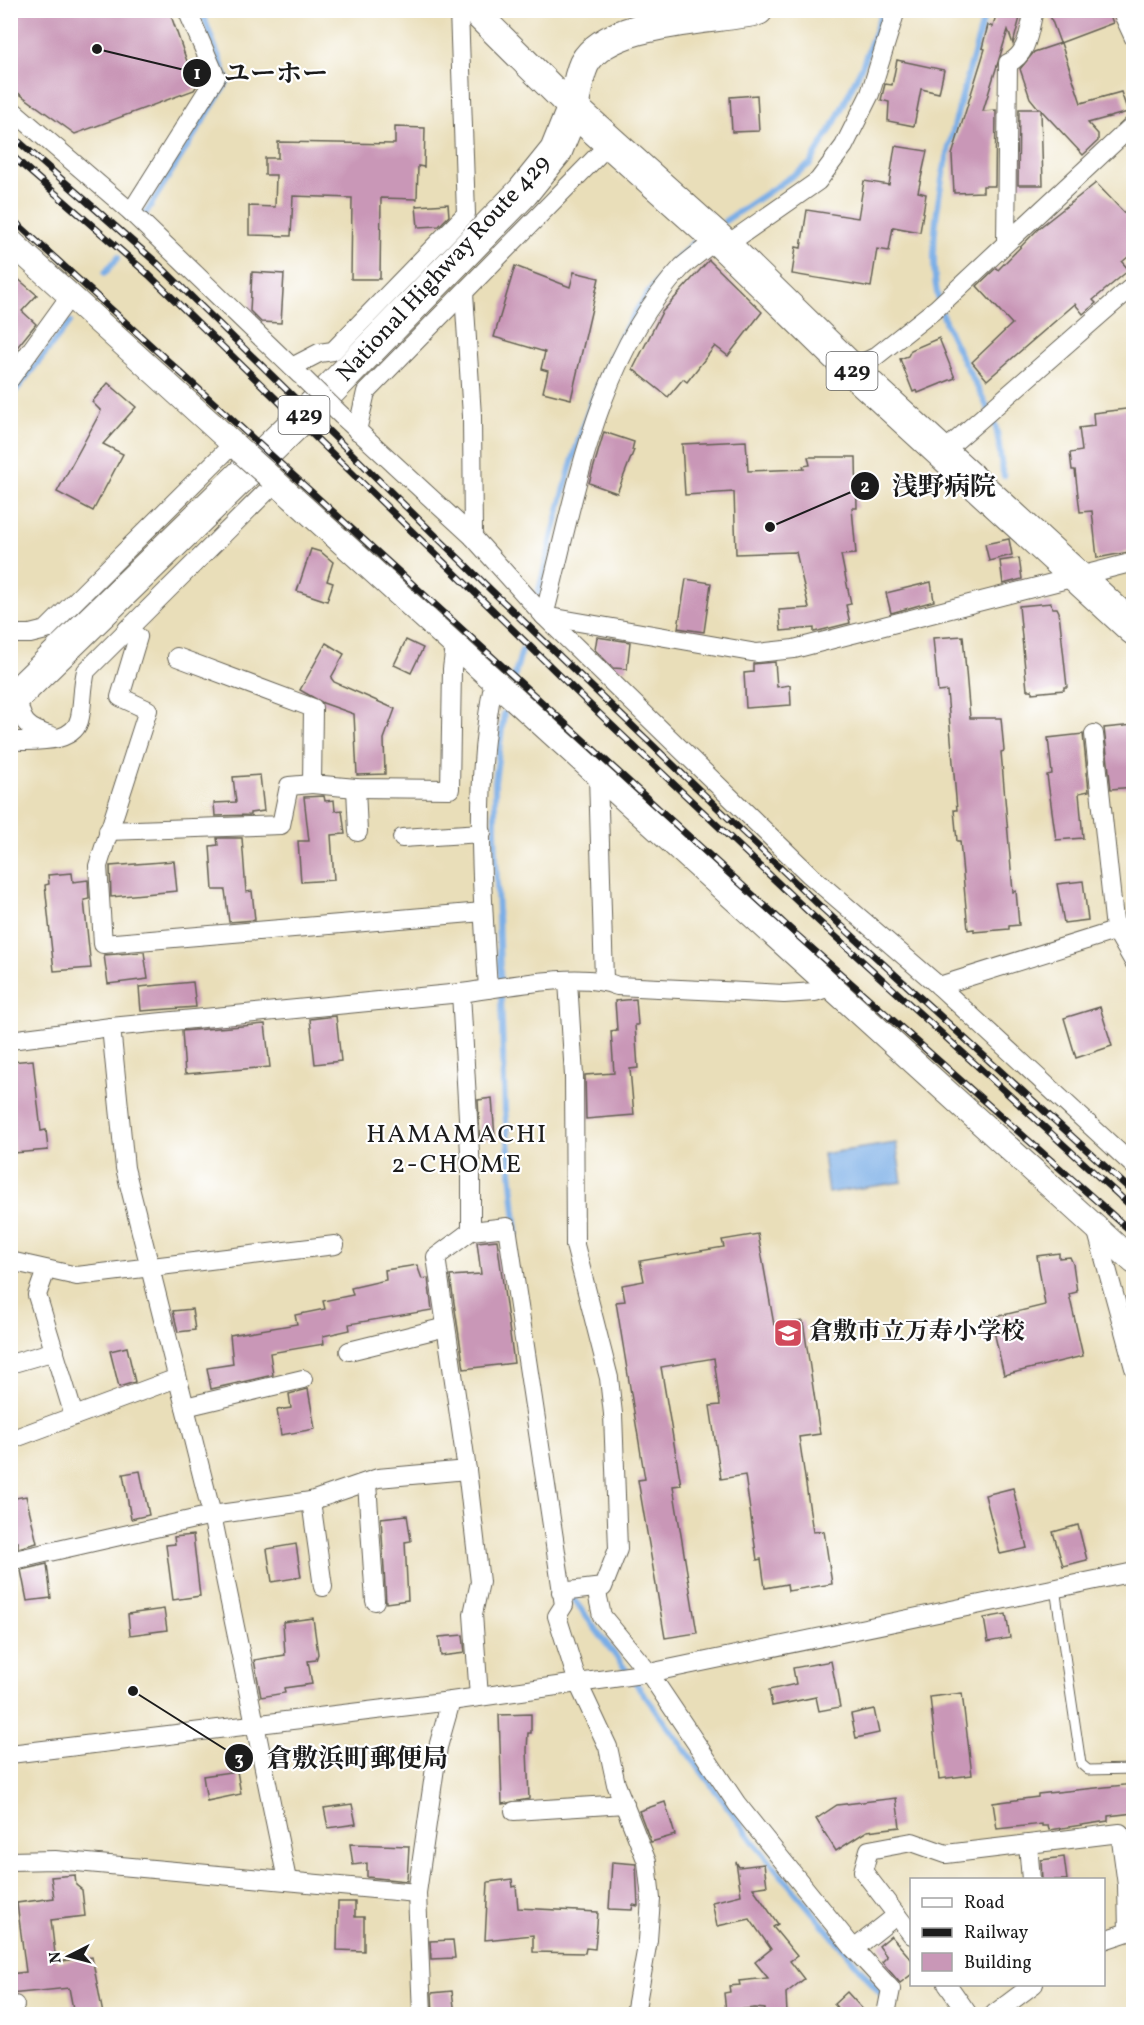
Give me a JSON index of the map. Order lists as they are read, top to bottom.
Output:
{
  "streets": {
    "highway": ["National Highway Route 429", "429"]
  },
  "crossings": [
    ["National Highway Route 429", "429"]
  ],
  "districts": ["HAMAMACHI 2-CHOME"],
  "places": {
    "other": ["ユーホー", "浅野病院", "倉敷浜町郵便局"],
    "school or university": ["倉敷市立万寿小学校"]
  },
  "legend": ["Road", "Railway", "Building"],
  "north": "left"
}
